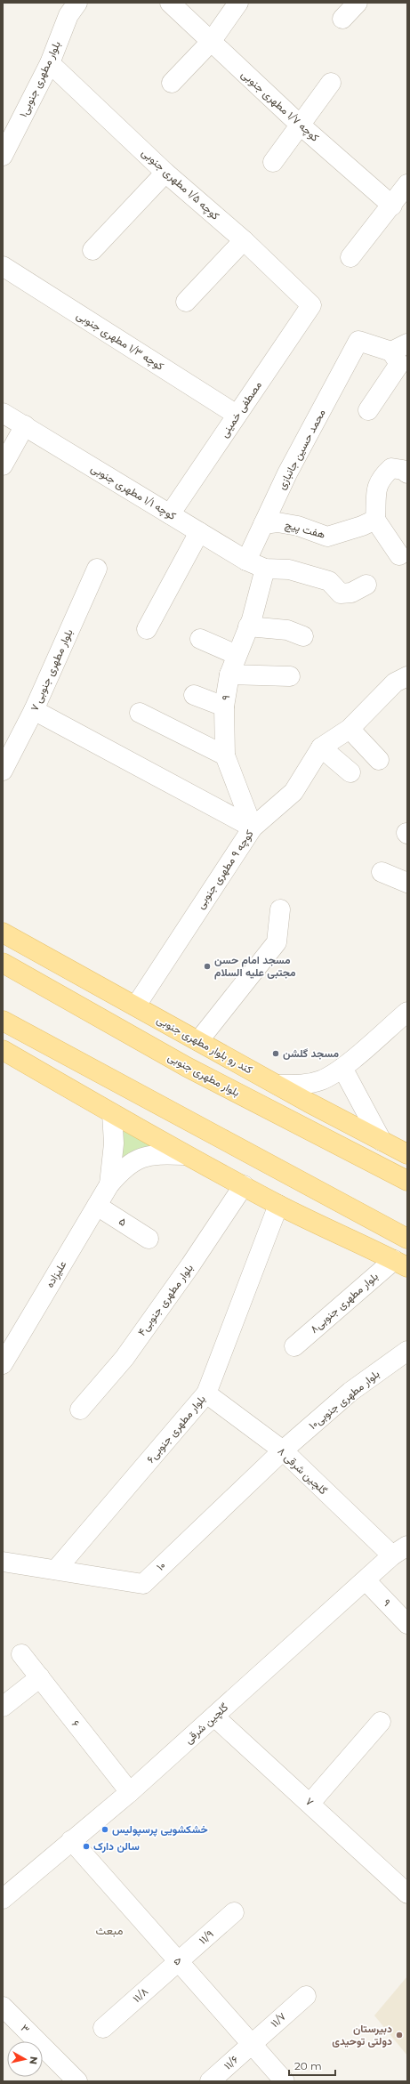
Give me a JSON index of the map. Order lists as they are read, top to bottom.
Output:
{
  "streets": {
    "main road": ["کند رو بلوار مطهری جنوبی", "بلوار مطهری جنوبی"],
    "street": [
      "۱بلوار مطهری جنوبی",
      "کوچه ۱/۷ مطهری جنوبی",
      "کوچه ۱/۵ مطهری جنوبی",
      "کوچه ۱/۳ مطهری جنوبی",
      "مصطفی خمینی",
      "محمد حسین جانبازی",
      "کوچه ۱/۱ مطهری جنوبی",
      "هفت پیچ",
      "۷ بلوار مطهری جنوبی",
      "۹",
      "کوچه ۹ مطهری جنوبی",
      "۵",
      "علیزاده",
      "بلوار مطهری جنوبی۴",
      "۸بلوار مطهری جنوبی",
      "بلوار مطهری جنوبی۱۰",
      "بلوار مطهری جنوبی۶",
      "۸ گلچین شرقی",
      "۱۰",
      "۶",
      "گلچین شرقی",
      "۷",
      "۱۱/۹",
      "۱۱/۸",
      "۱۱/۷",
      "۳",
      "۱۱/۶"
    ]
  },
  "crossings": [
    ["۱بلوار مطهری جنوبی", "کوچه ۱/۵ مطهری جنوبی"],
    ["کوچه ۱/۵ مطهری جنوبی", "مصطفی خمینی"],
    ["کوچه ۱/۳ مطهری جنوبی", "مصطفی خمینی"],
    ["مصطفی خمینی", "کوچه ۱/۱ مطهری جنوبی"],
    ["محمد حسین جانبازی", "کوچه ۱/۱ مطهری جنوبی"],
    ["محمد حسین جانبازی", "هفت پیچ"],
    ["کوچه ۱/۱ مطهری جنوبی", "۹"],
    ["۹", "کوچه ۹ مطهری جنوبی"],
    ["۹", "گلچین شرقی"],
    ["کوچه ۹ مطهری جنوبی", "کند رو بلوار مطهری جنوبی"],
    ["۵", "علیزاده"],
    ["۵", "گلچین شرقی"],
    ["۵", "۱۱/۹"],
    ["۵", "۱۱/۸"],
    ["۵", "۱۱/۷"],
    ["۵", "۱۱/۶"],
    ["بلوار مطهری جنوبی۱۰", "۸ گلچین شرقی"],
    ["بلوار مطهری جنوبی۱۰", "۱۰"],
    ["بلوار مطهری جنوبی۶", "۸ گلچین شرقی"],
    ["بلوار مطهری جنوبی۶", "۱۰"],
    ["۸ گلچین شرقی", "۱۰"],
    ["۸ گلچین شرقی", "گلچین شرقی"],
    ["۶", "گلچین شرقی"],
    ["گلچین شرقی", "۷"],
    ["۱۱/۹", "۱۱/۸"],
    ["۱۱/۷", "۱۱/۶"]
  ],
  "districts": ["مبعث"],
  "places": [
    "مسجد امام حسن مجتبی علیه السلام",
    "مسجد گلشن",
    "خشکشویی پرسپولیس",
    "سالن دارک",
    "دبیرستان دولتی توحیدی"
  ],
  "scale_bar": "20 m",
  "north": "right"
}
